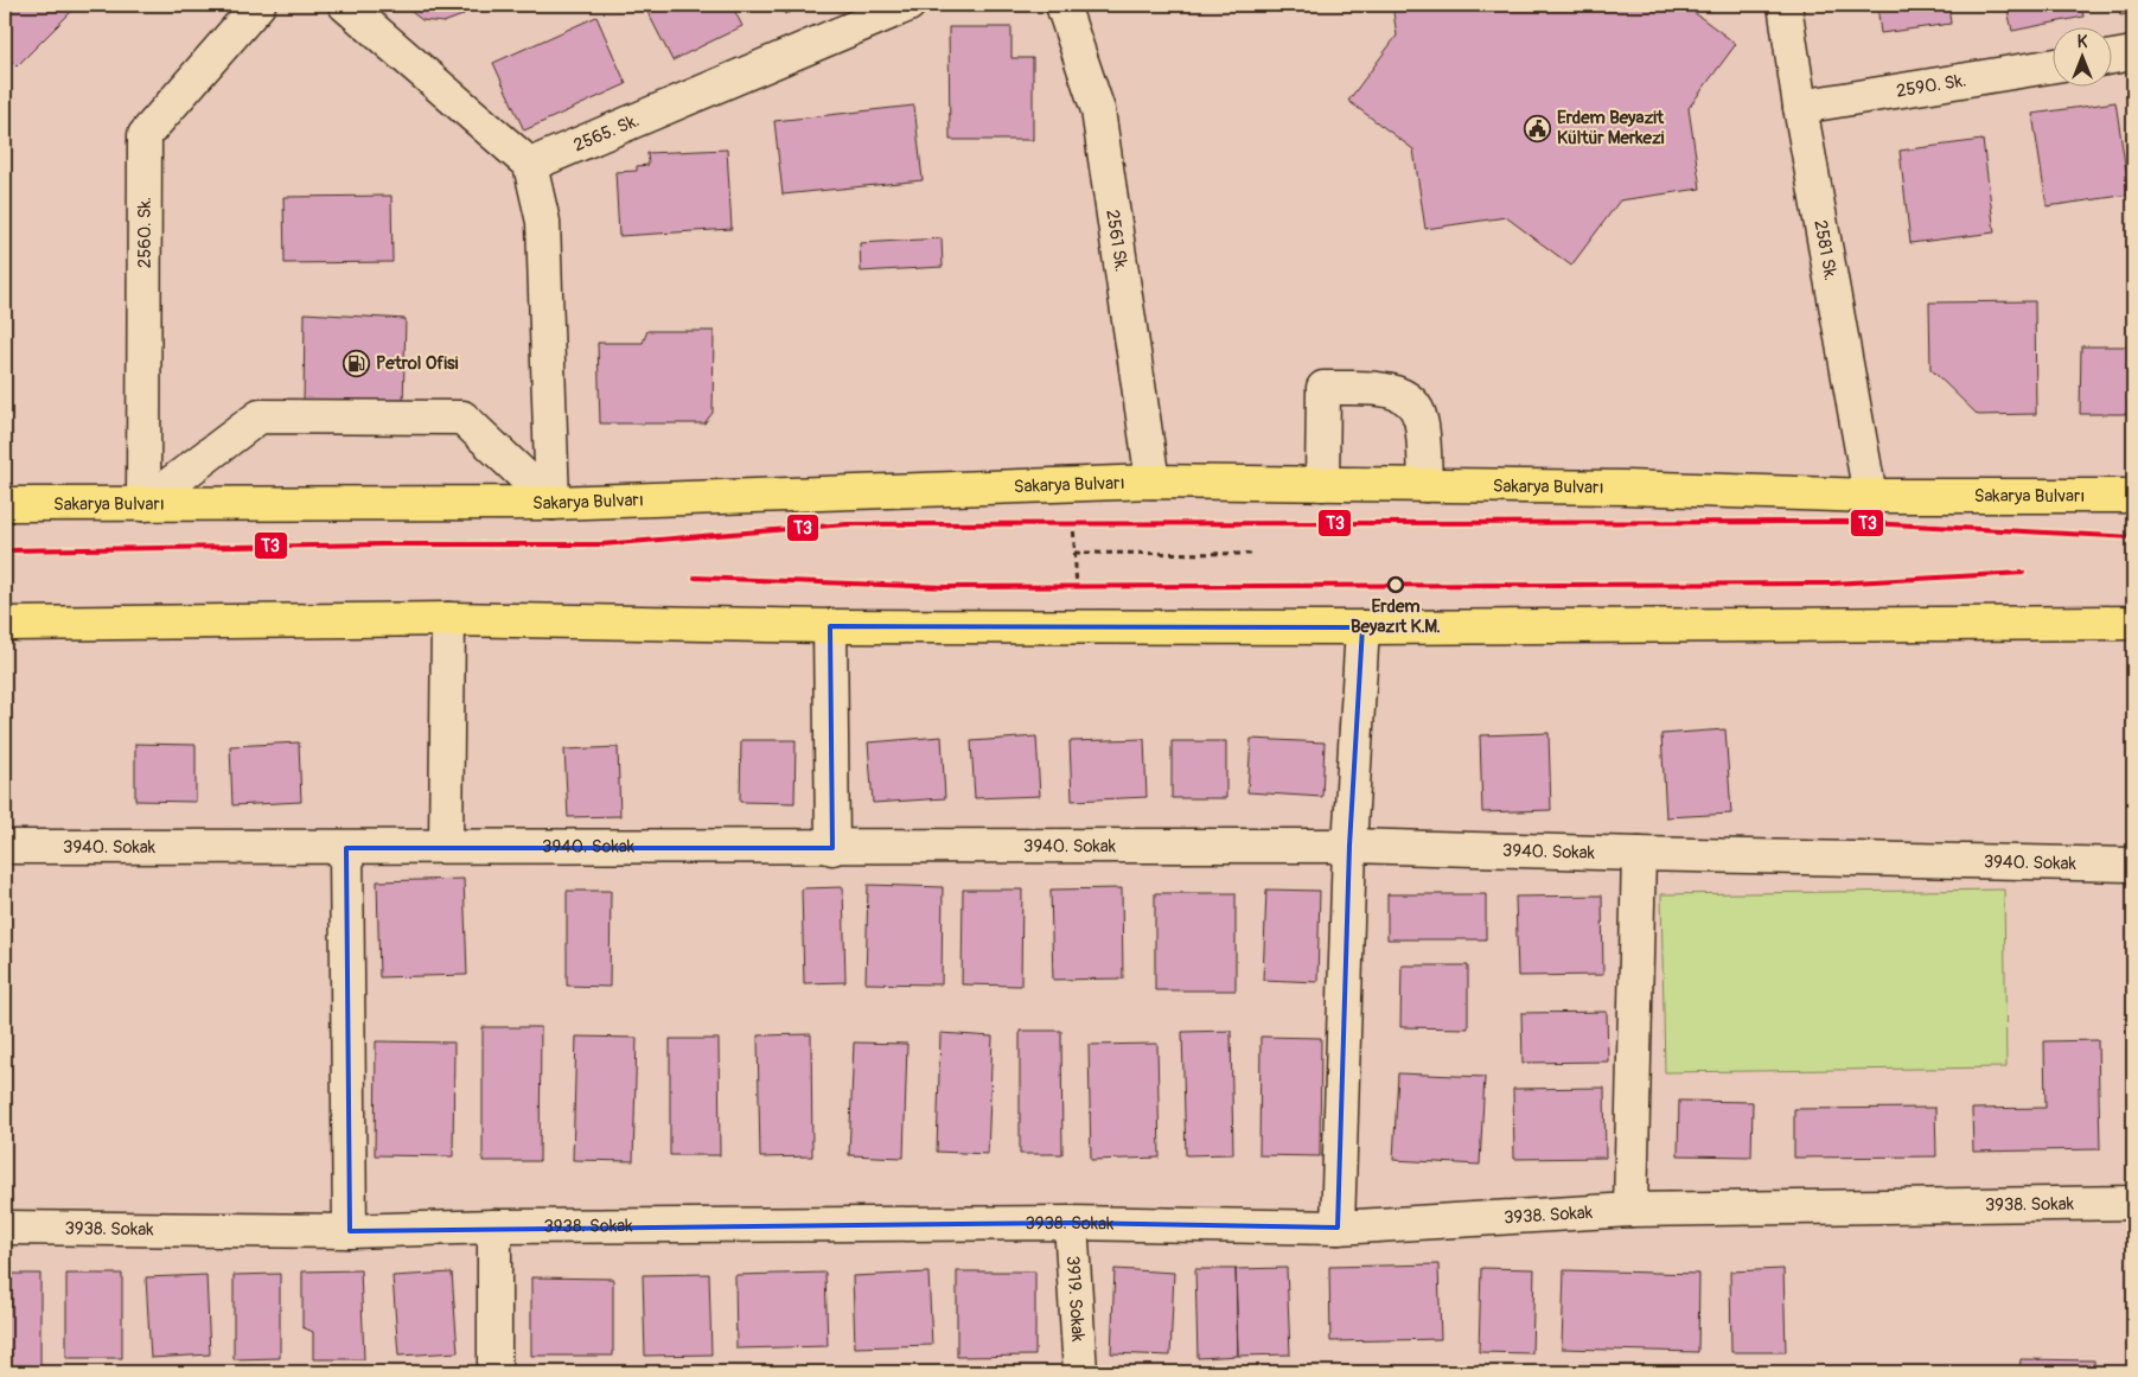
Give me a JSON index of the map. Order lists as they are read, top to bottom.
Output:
{
  "streets": {
    "main road": ["Sakarya Bulvarı"],
    "street": [
      "2590. Sk.",
      "2565. Sk.",
      "2560. Sk.",
      "2561 Sk.",
      "2581 Sk.",
      "3940. Sokak",
      "3938. Sokak",
      "3919. Sokak"
    ]
  },
  "crossings": [
    ["2590. Sk.", "2581 Sk."],
    ["2560. Sk.", "Sakarya Bulvarı"],
    ["2561 Sk.", "Sakarya Bulvarı"],
    ["2581 Sk.", "Sakarya Bulvarı"],
    ["3938. Sokak", "3919. Sokak"]
  ],
  "places": {
    "public building": ["Erdem Beyazit Kültür Merkezi"],
    "fuel station": ["Petrol Ofisi"],
    "other": ["Erdem Beyazıt K.M."]
  },
  "lines": ["transit line T3"],
  "north": "top"
}
